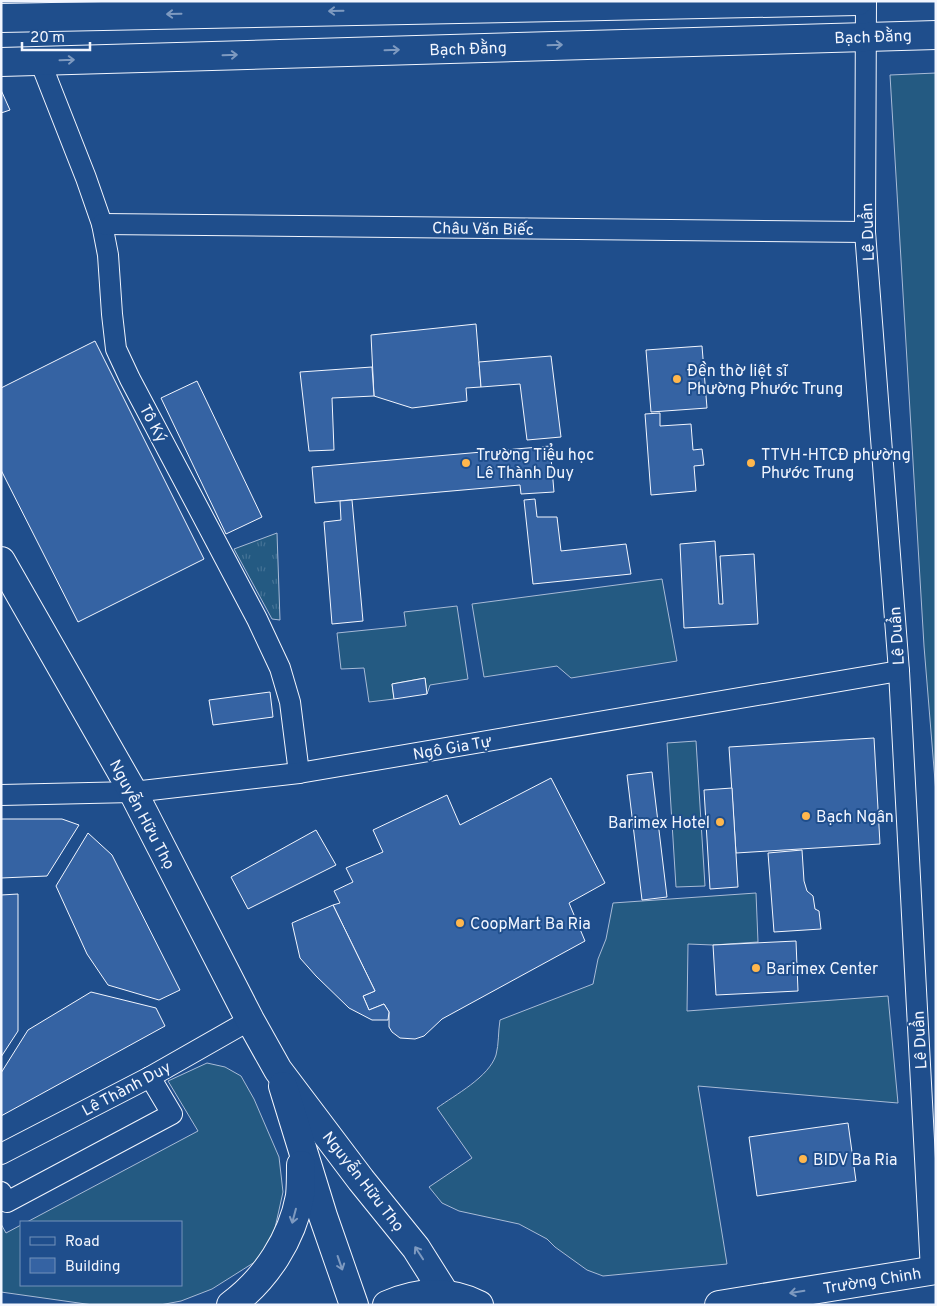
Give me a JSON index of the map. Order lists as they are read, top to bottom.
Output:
{
  "streets": {
    "main road": ["Bạch Đằng", "Nguyễn Hữu Thọ", "Trường Chinh"],
    "street": [
      "Châu Văn Biếc",
      "Lê Duẩn",
      "Tô Ký",
      "Ngô Gia Tự",
      "Lê Thành Duy"
    ]
  },
  "crossings": [
    ["Bạch Đằng", "Lê Duẩn"],
    ["Bạch Đằng", "Tô Ký"],
    ["Châu Văn Biếc", "Lê Duẩn"],
    ["Châu Văn Biếc", "Tô Ký"],
    ["Lê Duẩn", "Ngô Gia Tự"],
    ["Lê Duẩn", "Trường Chinh"],
    ["Tô Ký", "Ngô Gia Tự"],
    ["Ngô Gia Tự", "Nguyễn Hữu Thọ"],
    ["Nguyễn Hữu Thọ", "Lê Thành Duy"]
  ],
  "one_way": ["Trường Chinh"],
  "places": [
    "Đền thờ liệt sĩ Phường Phước Trung",
    "Trường Tiểu học Lê Thành Duy",
    "TTVH-HTCĐ phường Phước Trung",
    "Bạch Ngân",
    "Barimex Hotel",
    "CoopMart Ba Ria",
    "Barimex Center",
    "BIDV Ba Ria"
  ],
  "legend": ["Road", "Building"],
  "scale_bar": "20 m"
}
